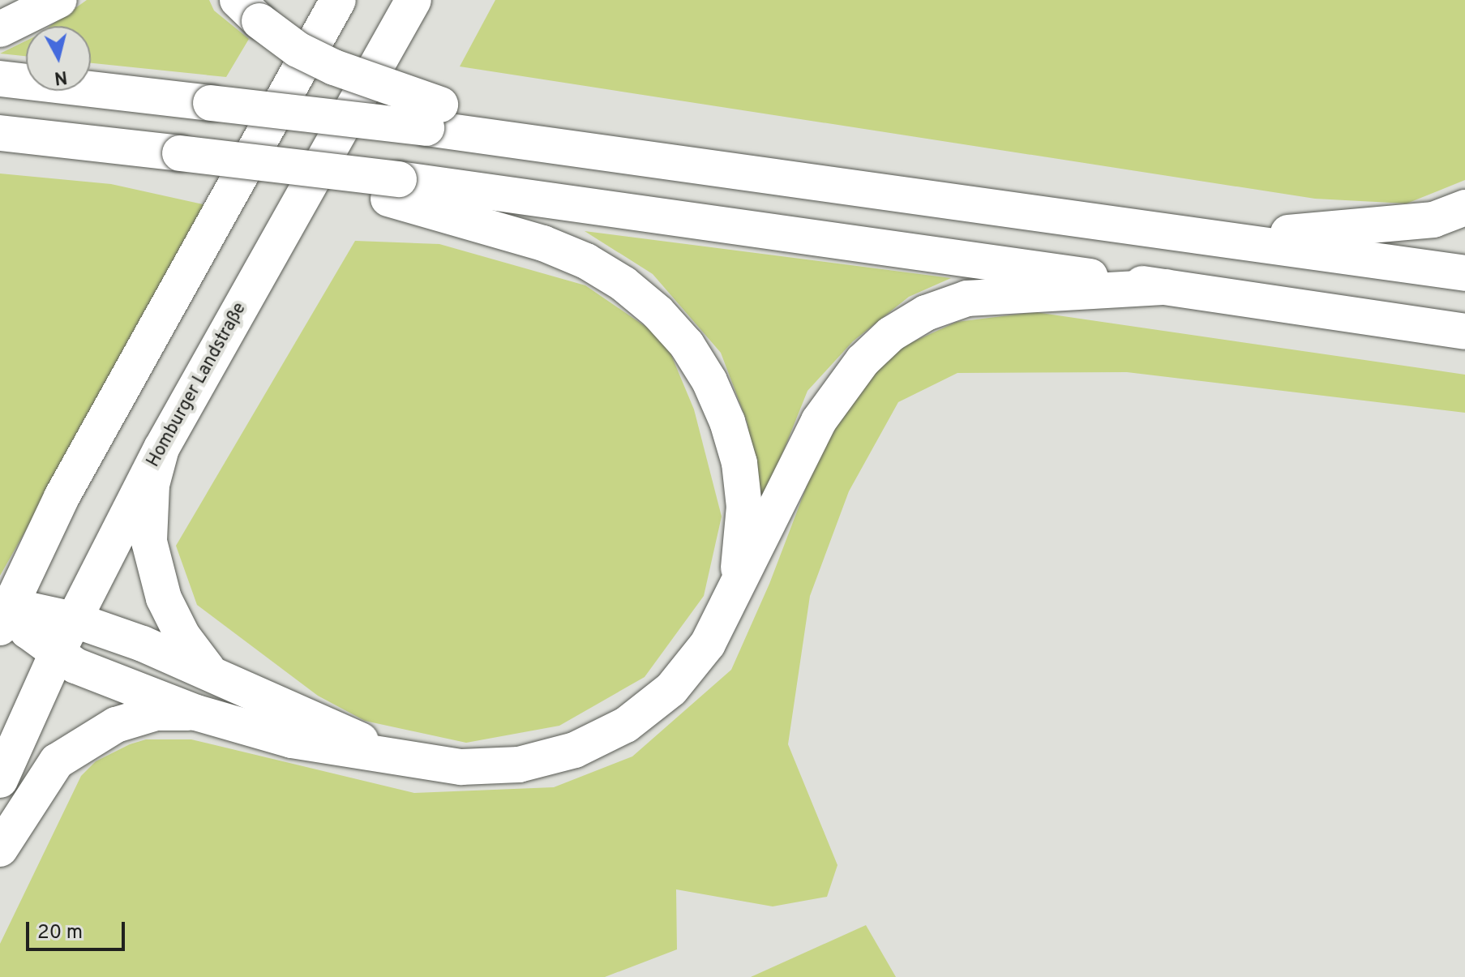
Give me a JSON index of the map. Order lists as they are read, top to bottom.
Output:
{
  "streets": {
    "main road": ["Homburger Landstraße"]
  },
  "scale_bar": "20 m",
  "north": "bottom"
}
